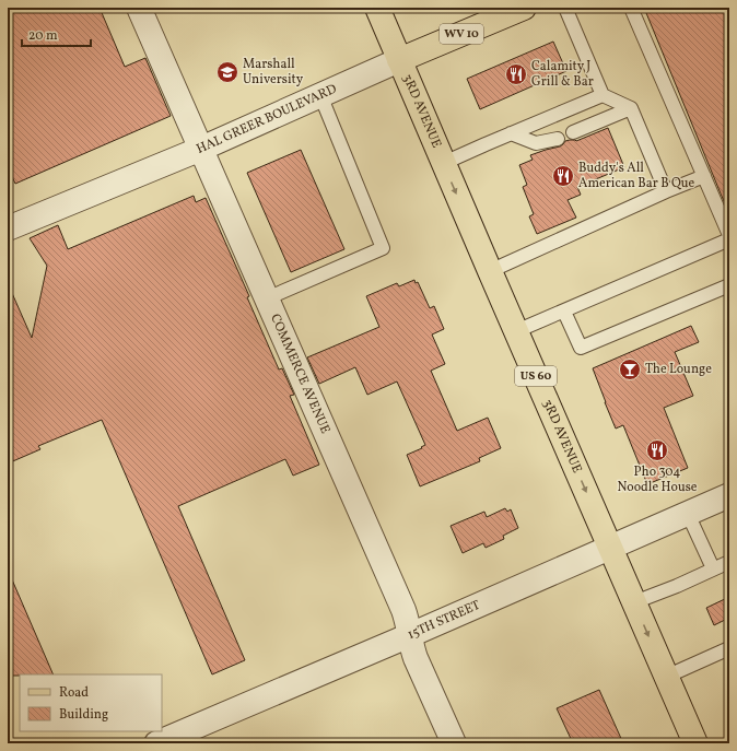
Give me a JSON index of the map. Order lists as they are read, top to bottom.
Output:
{
  "streets": {
    "main road": [
      "WV 10",
      "3RD AVENUE",
      "HAL GREER BOULEVARD",
      "US 60"
    ],
    "street": ["COMMERCE AVENUE", "15TH STREET"]
  },
  "crossings": [
    ["3RD AVENUE", "HAL GREER BOULEVARD"],
    ["3RD AVENUE", "15TH STREET"],
    ["HAL GREER BOULEVARD", "COMMERCE AVENUE"],
    ["COMMERCE AVENUE", "15TH STREET"]
  ],
  "one_way": ["3RD AVENUE"],
  "places": {
    "school or university": ["Marshall University"],
    "restaurant": ["Calamity J Grill & Bar", "Buddy's All American Bar B Que", "Pho 304 Noodle House"],
    "bar": ["The Lounge"]
  },
  "legend": ["Road", "Building"],
  "scale_bar": "20 m"
}
